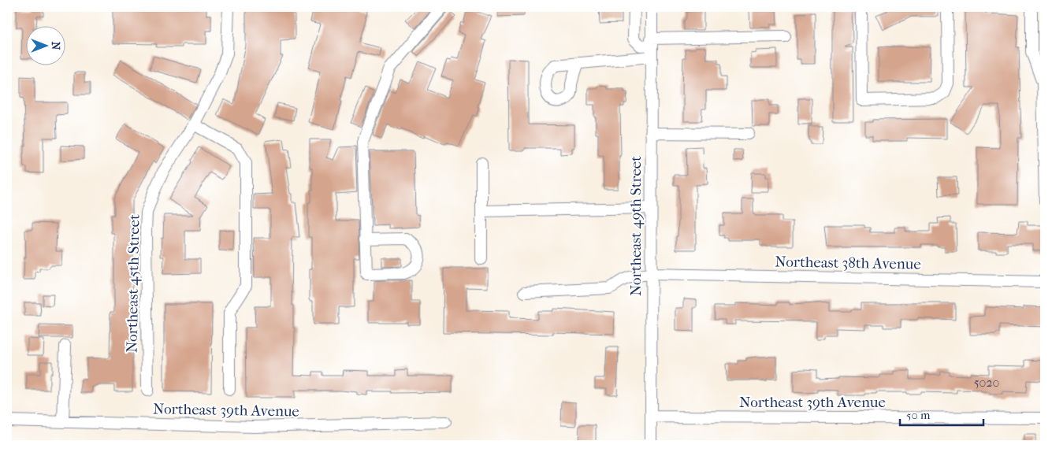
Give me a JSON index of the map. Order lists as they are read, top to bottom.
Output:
{
  "streets": {
    "street": [
      "Northeast 49th Street",
      "Northeast 38th Avenue",
      "Northeast 45th Street",
      "Northeast 39th Avenue"
    ]
  },
  "crossings": [
    ["Northeast 49th Street", "Northeast 38th Avenue"],
    ["Northeast 49th Street", "Northeast 39th Avenue"]
  ],
  "house_numbers": ["5020"],
  "scale_bar": "50 m",
  "north": "right"
}
